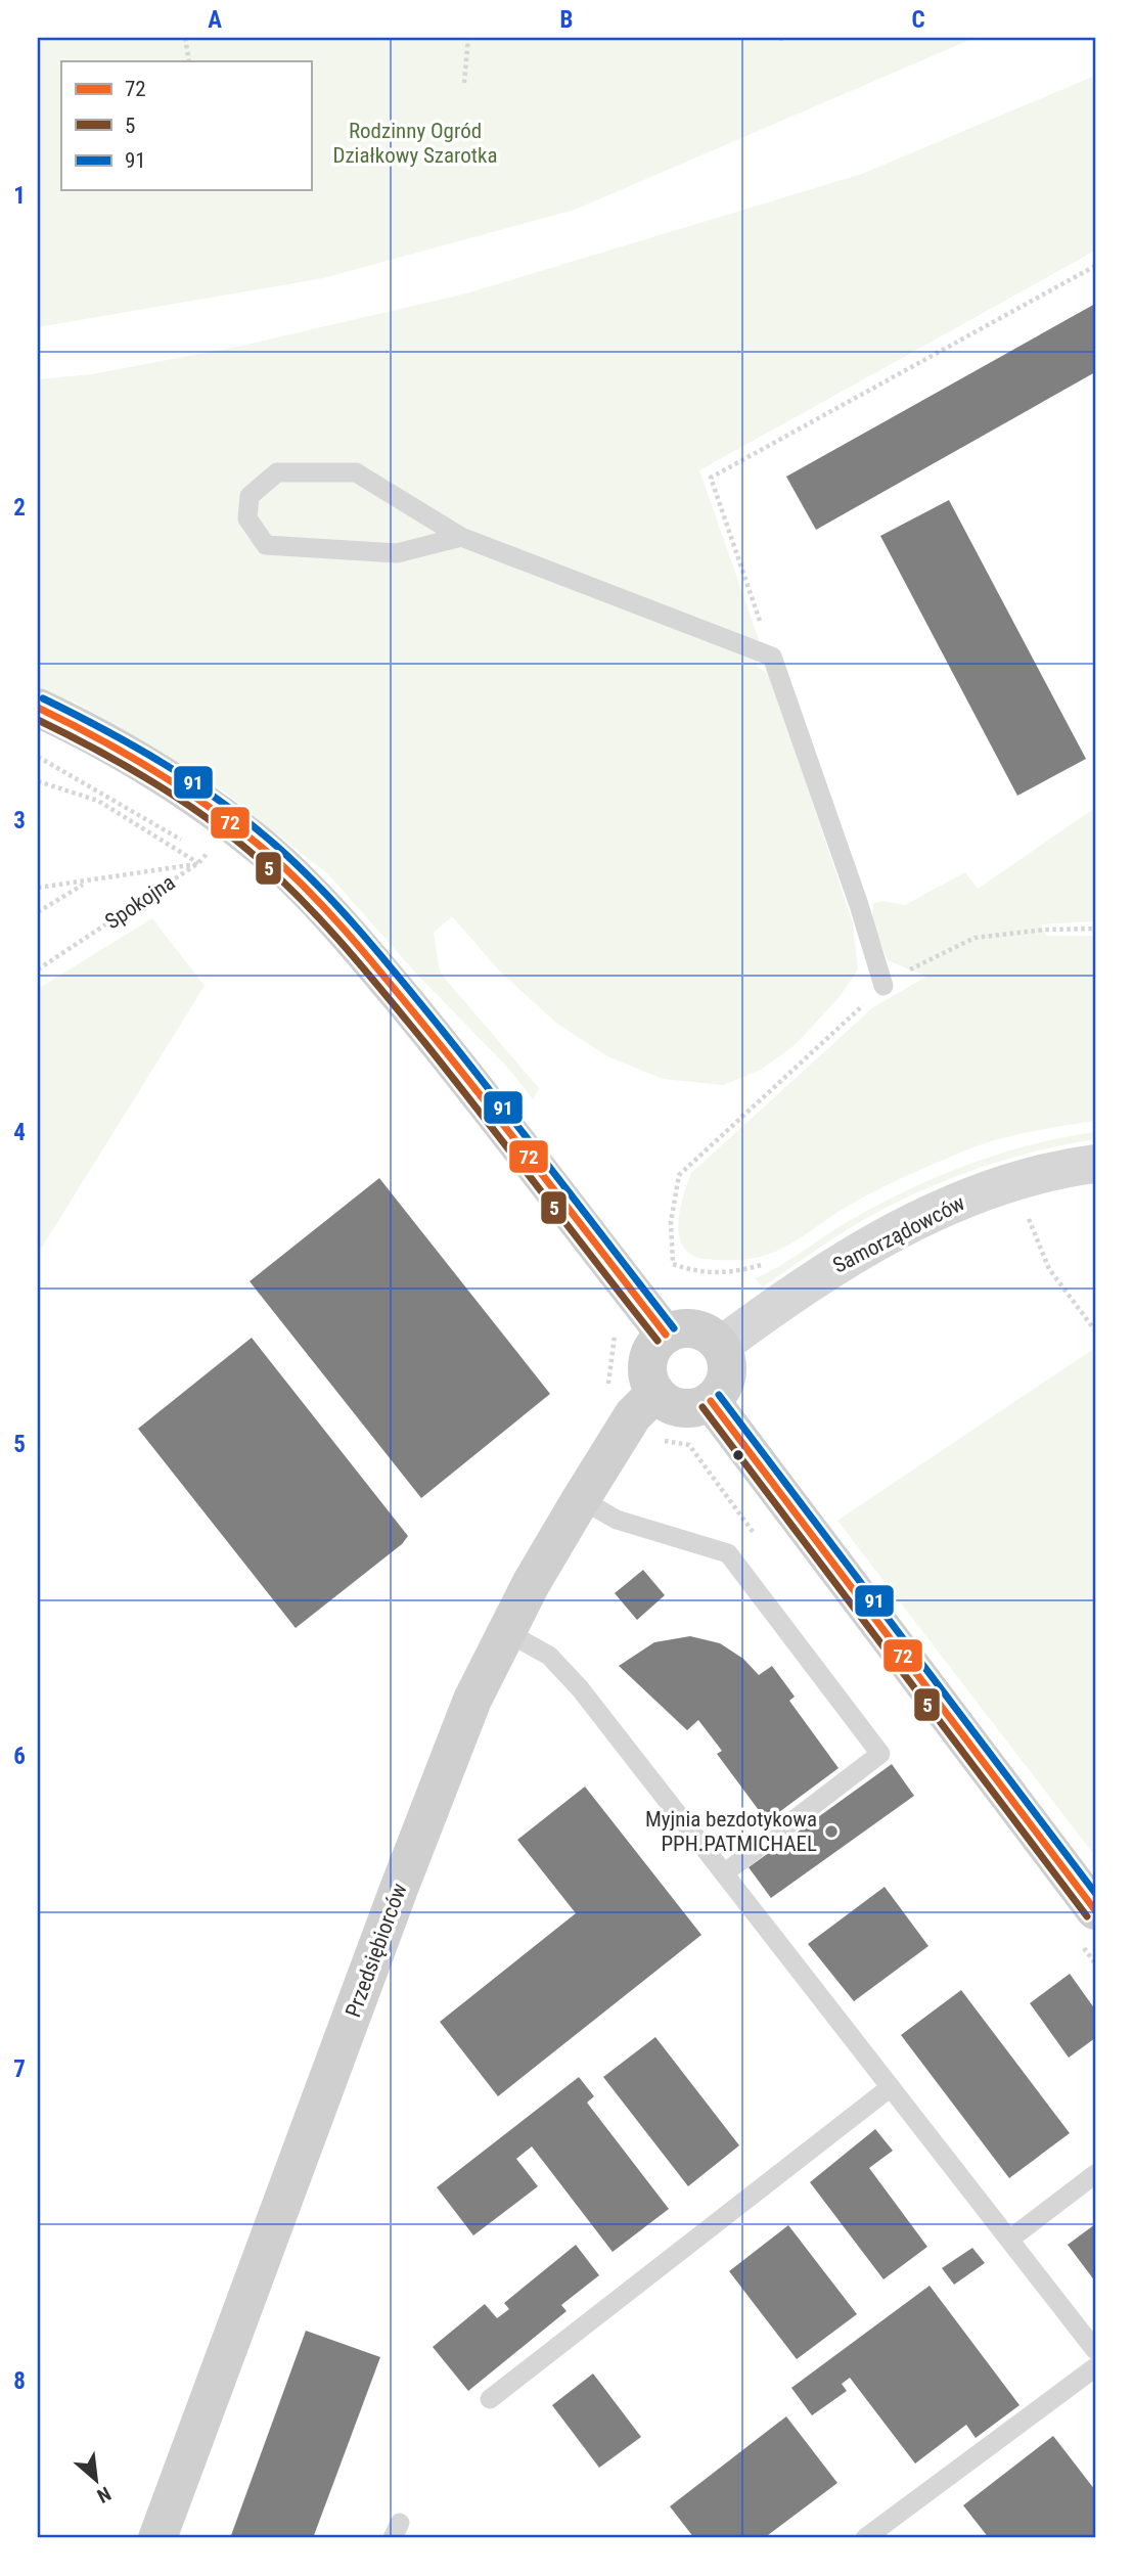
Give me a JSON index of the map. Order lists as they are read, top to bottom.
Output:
{
  "streets": {
    "street": ["Samorządowców", "Przedsiębiorców"],
    "path": ["Spokojna"]
  },
  "crossings": [
    ["Samorządowców", "Przedsiębiorców"]
  ],
  "parks": ["Rodzinny Ogród Działkowy Szarotka"],
  "places": ["Myjnia bezdotykowa PPH.PATMICHAEL"],
  "lines": ["transit line 91", "transit line 72", "transit line 5"],
  "legend": ["72", "5", "91"],
  "north": "bottom right",
  "grid": {
    "columns": ["A", "B", "C"],
    "rows": [
      "1",
      "2",
      "3",
      "4",
      "5",
      "6",
      "7",
      "8"
    ]
  }
}
